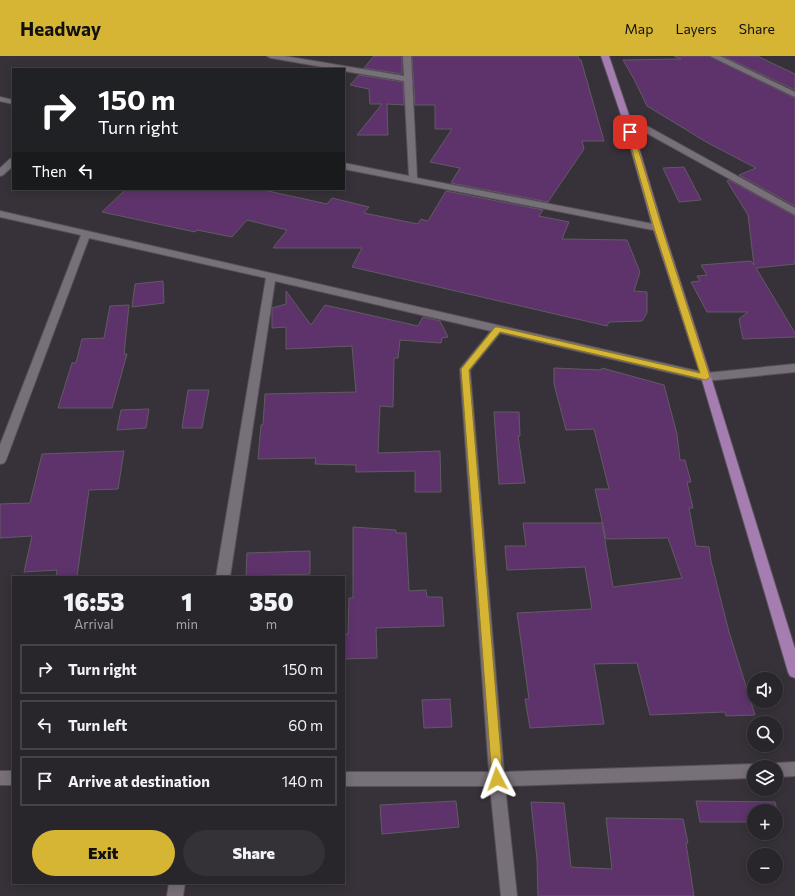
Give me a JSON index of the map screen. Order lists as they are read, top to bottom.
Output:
{
  "page": {
    "header": "Headway",
    "nav": ["Map", "Layers", "Share"],
    "turn": ["150 m", "Turn right"],
    "then": "Then",
    "eta": [
      "16:53",
      "Arrival",
      "1",
      "min",
      "350",
      "m"
    ],
    "list": [
      {
        "name": "Turn right",
        "value": "150 m"
      },
      {
        "name": "Turn left",
        "value": "60 m"
      },
      {
        "name": "Arrive at destination",
        "value": "140 m"
      }
    ],
    "map_buttons": ["+", "−"],
    "buttons": ["Exit", "Share"]
  }
}
